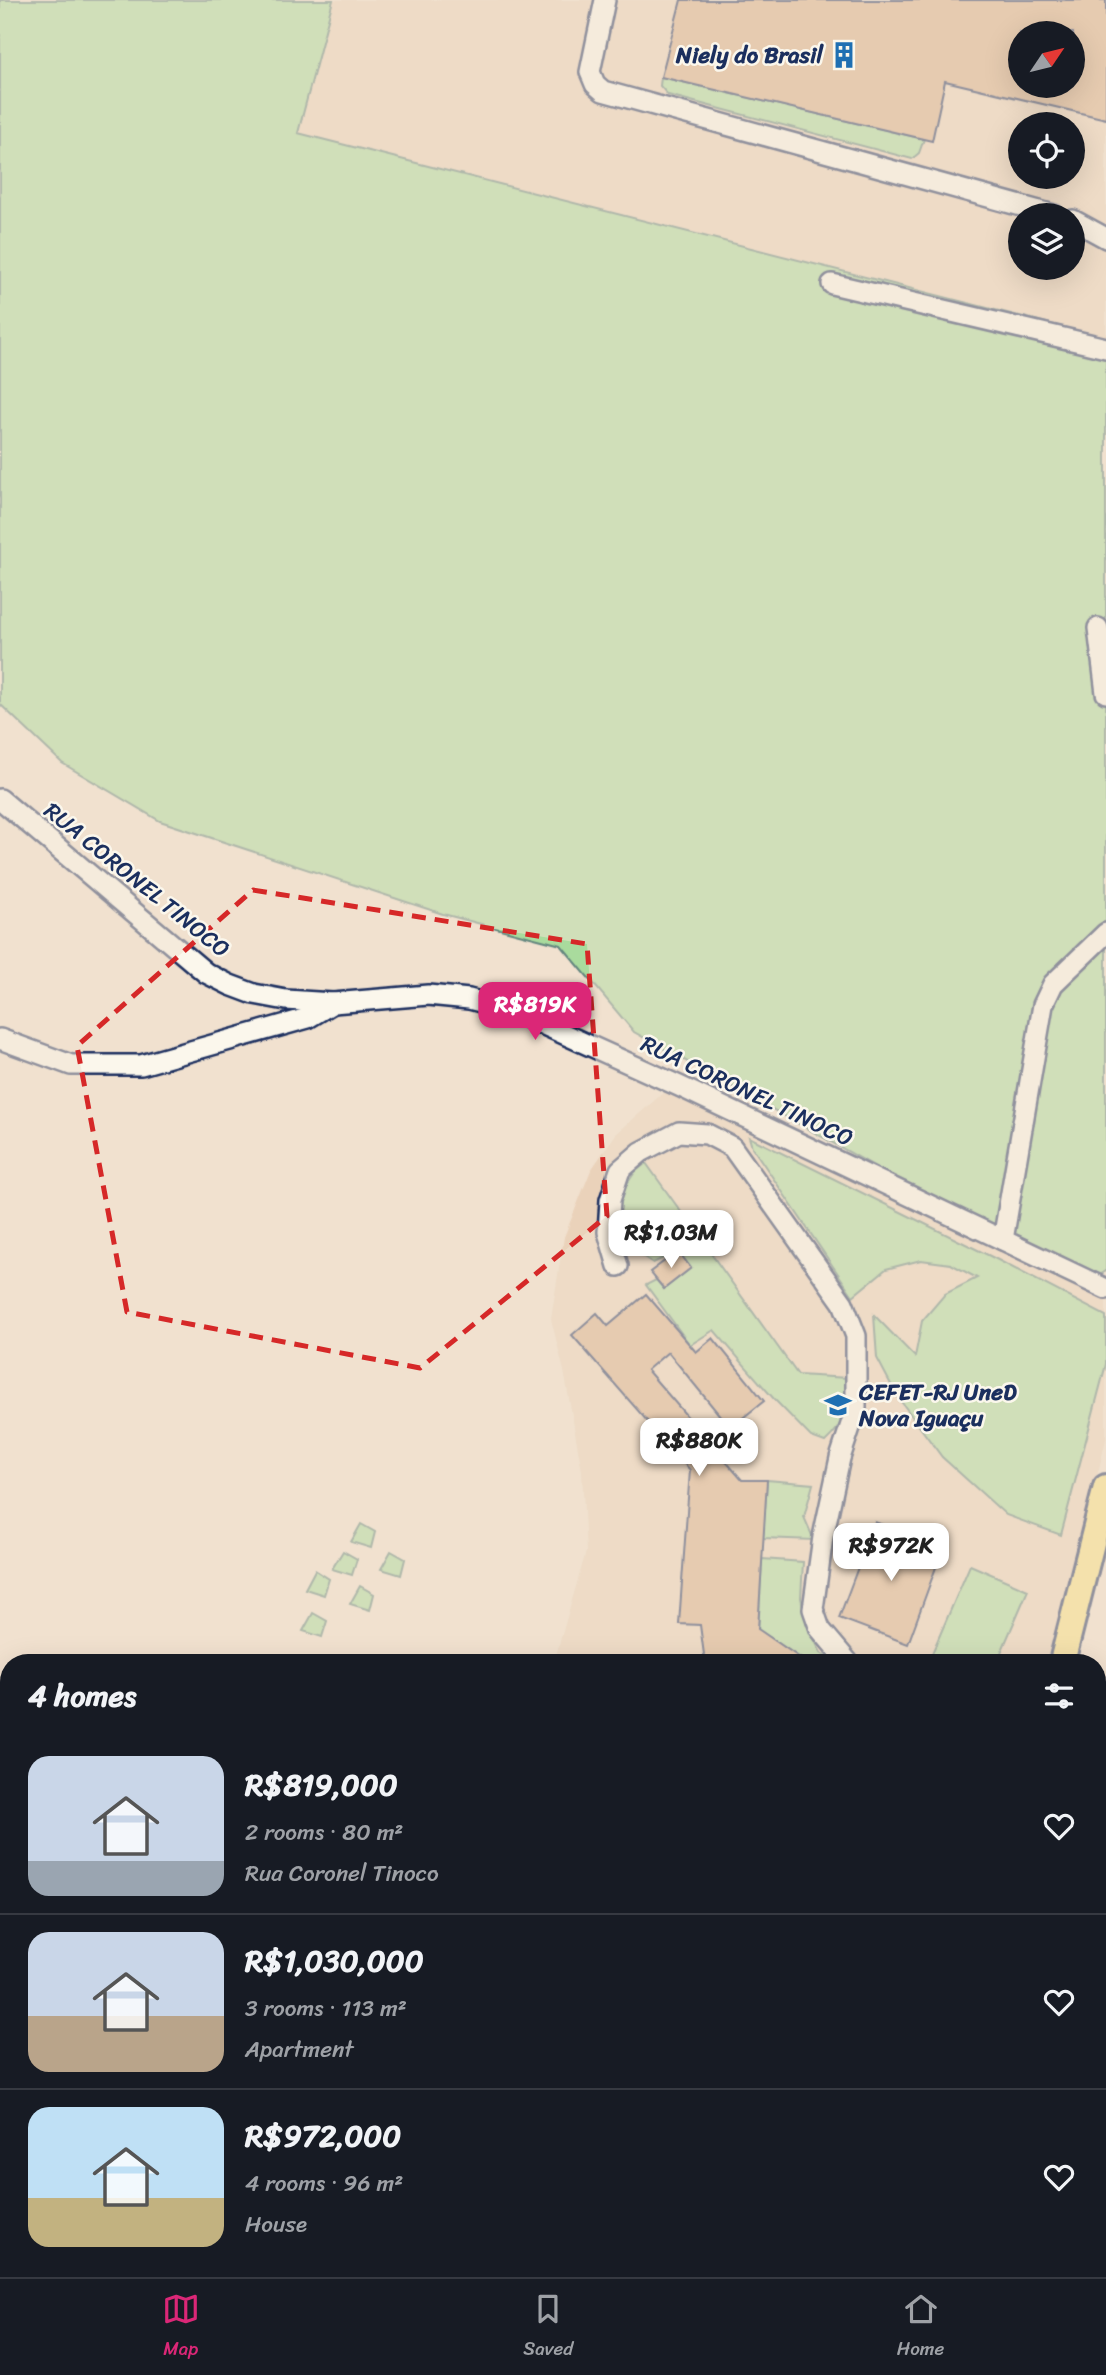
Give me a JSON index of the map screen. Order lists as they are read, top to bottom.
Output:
{
  "streets": {
    "street": ["RUA CORONEL TINOCO"]
  },
  "places": {
    "building": ["Niely do Brasil"],
    "school or university": ["CEFET-RJ UneD Nova Iguaçu"]
  },
  "north": "top right",
  "page": {
    "price": [
      "R$819K",
      "R$1.03M",
      "R$880K",
      "R$972K"
    ],
    "heading": "4 homes",
    "list": [
      {
        "name": "R$819,000",
        "note": "2 rooms · 80 m² · Rua Coronel Tinoco"
      },
      {
        "name": "R$1,030,000",
        "note": "3 rooms · 113 m² · Apartment"
      },
      {
        "name": "R$972,000",
        "note": "4 rooms · 96 m² · House"
      }
    ],
    "tabs": ["Map", "Saved", "Home"]
  }
}
